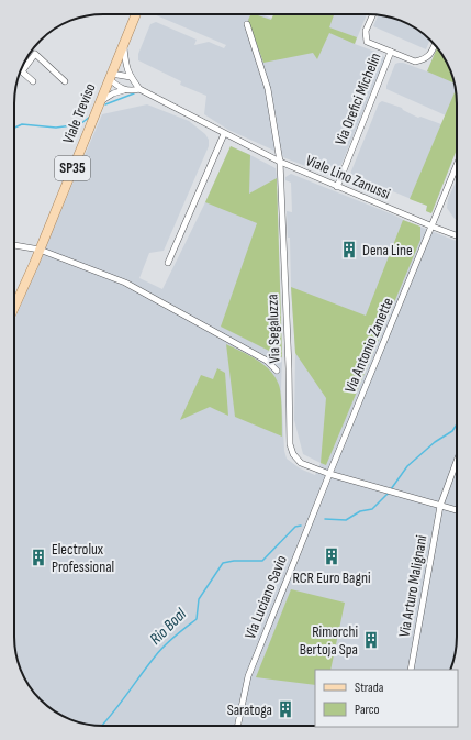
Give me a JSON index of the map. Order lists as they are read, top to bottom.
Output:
{
  "streets": {
    "main road": ["Viale Treviso", "SP35"],
    "street": [
      "Via Orefici Michelin",
      "Viale Lino Zanussi",
      "Via Segaluzza",
      "Via Antonio Zanette",
      "Via Arturo Malignani",
      "Via Luciano Savio"
    ]
  },
  "crossings": [
    ["Via Orefici Michelin", "Viale Lino Zanussi"],
    ["Viale Treviso", "Viale Lino Zanussi"],
    ["Viale Lino Zanussi", "Via Segaluzza"],
    ["Viale Lino Zanussi", "Via Antonio Zanette"],
    ["Via Segaluzza", "Via Antonio Zanette"],
    ["Via Segaluzza", "Via Arturo Malignani"],
    ["Via Segaluzza", "Via Luciano Savio"],
    ["Via Antonio Zanette", "Via Luciano Savio"]
  ],
  "water": ["Rio Boal"],
  "places": {
    "building": [
      "Dena Line",
      "RCR Euro Bagni",
      "Electrolux Professional",
      "Rimorchi Bertoja Spa",
      "Saratoga"
    ]
  },
  "legend": ["Strada", "Parco"]
}
